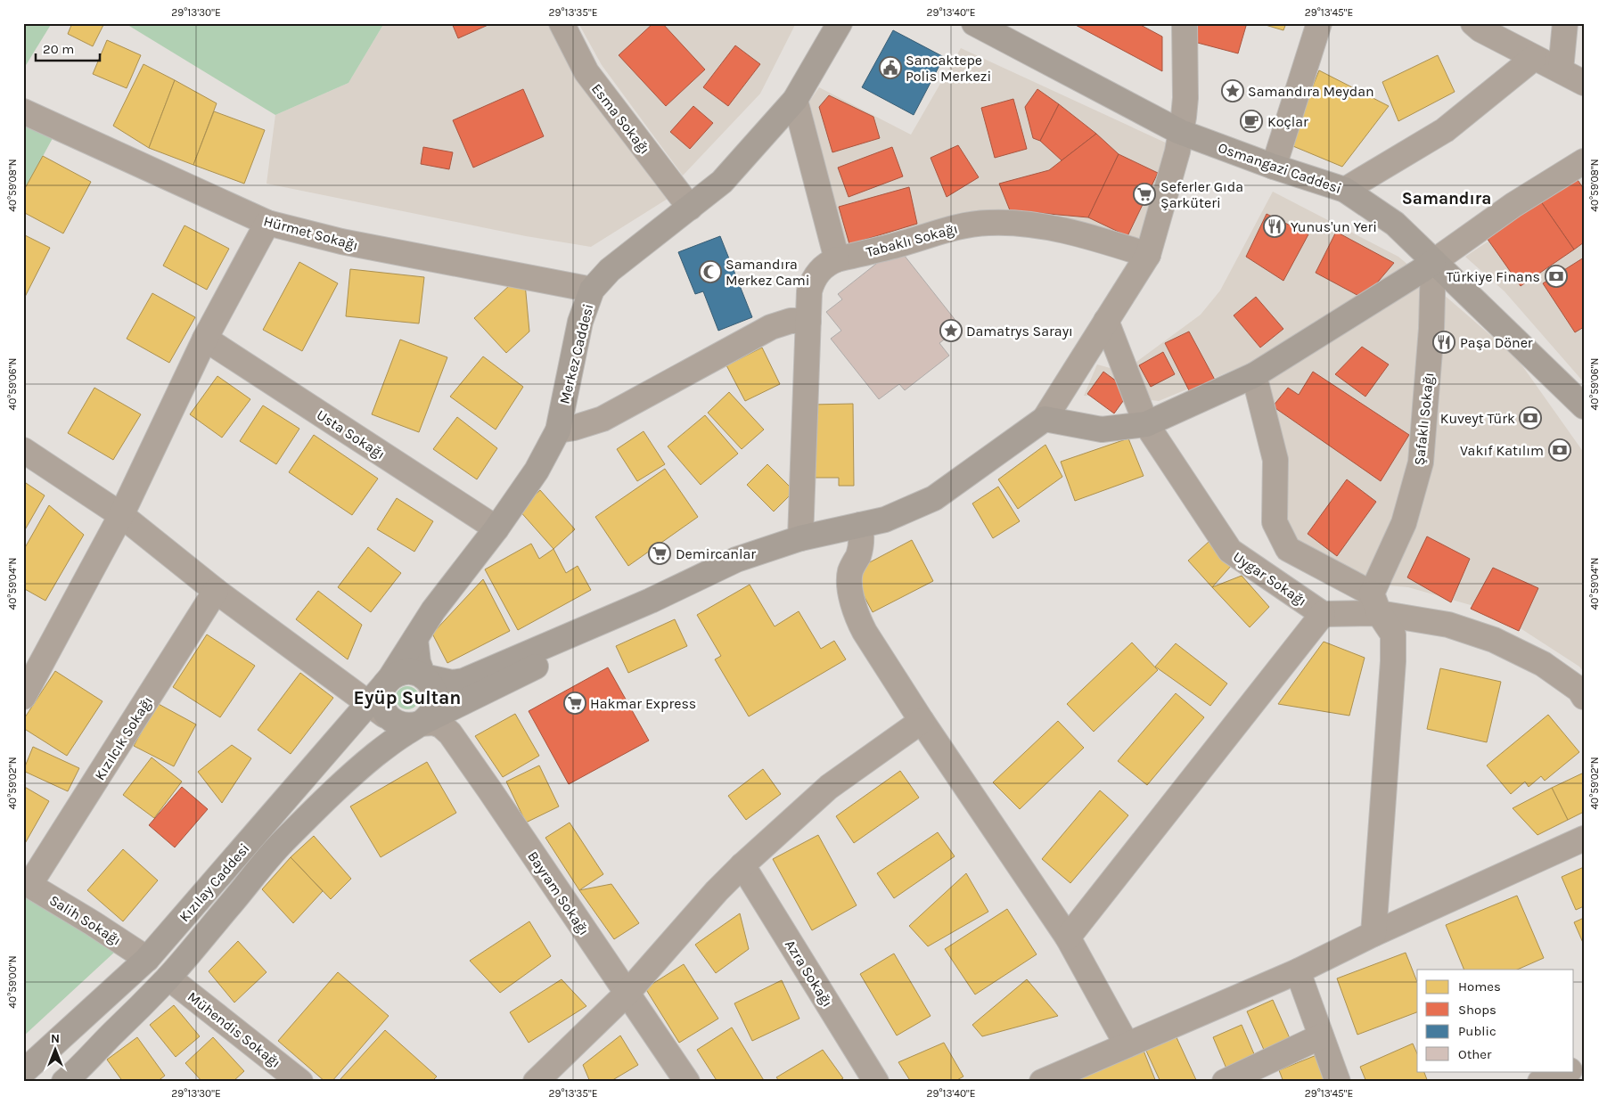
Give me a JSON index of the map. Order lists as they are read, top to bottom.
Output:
{
  "streets": {
    "main road": ["Osmangazi Caddesi", "Merkez Caddesi", "Kızılay Caddesi"],
    "street": [
      "Esma Sokağı",
      "Hürmet Sokağı",
      "Tabaklı Sokağı",
      "Şafaklı Sokağı",
      "Usta Sokağı",
      "Uygar Sokağı",
      "Kızılcık Sokağı",
      "Bayram Sokağı",
      "Salih Sokağı",
      "Azra Sokağı",
      "Mühendis Sokağı"
    ]
  },
  "crossings": [
    ["Esma Sokağı", "Merkez Caddesi"],
    ["Osmangazi Caddesi", "Şafaklı Sokağı"],
    ["Hürmet Sokağı", "Merkez Caddesi"],
    ["Merkez Caddesi", "Usta Sokağı"],
    ["Merkez Caddesi", "Kızılay Caddesi"],
    ["Merkez Caddesi", "Bayram Sokağı"],
    ["Şafaklı Sokağı", "Uygar Sokağı"],
    ["Kızılcık Sokağı", "Salih Sokağı"],
    ["Kızılay Caddesi", "Bayram Sokağı"],
    ["Kızılay Caddesi", "Salih Sokağı"],
    ["Kızılay Caddesi", "Mühendis Sokağı"]
  ],
  "districts": ["Samandıra", "Eyüp Sultan"],
  "places": {
    "public building": ["Sancaktepe Polis Merkezi"],
    "place": ["Samandıra Meydan", "Damatrys Sarayı"],
    "cafe": ["Koçlar"],
    "supermarket": ["Seferler Gıda Şarküteri", "Demircanlar", "Hakmar Express"],
    "restaurant": ["Yunus'un Yeri", "Paşa Döner"],
    "mosque": ["Samandıra Merkez Cami"],
    "bank": ["Türkiye Finans", "Kuveyt Türk", "Vakıf Katılım"]
  },
  "legend": [
    "Homes",
    "Shops",
    "Public",
    "Other"
  ],
  "scale_bar": "20 m",
  "north": "top",
  "coordinates": [
    "29°13'30\"E",
    "29°13'35\"E",
    "29°13'40\"E",
    "29°13'45\"E",
    "40°59'08\"N",
    "40°59'06\"N",
    "40°59'04\"N",
    "40°59'02\"N",
    "40°59'00\"N"
  ]
}
